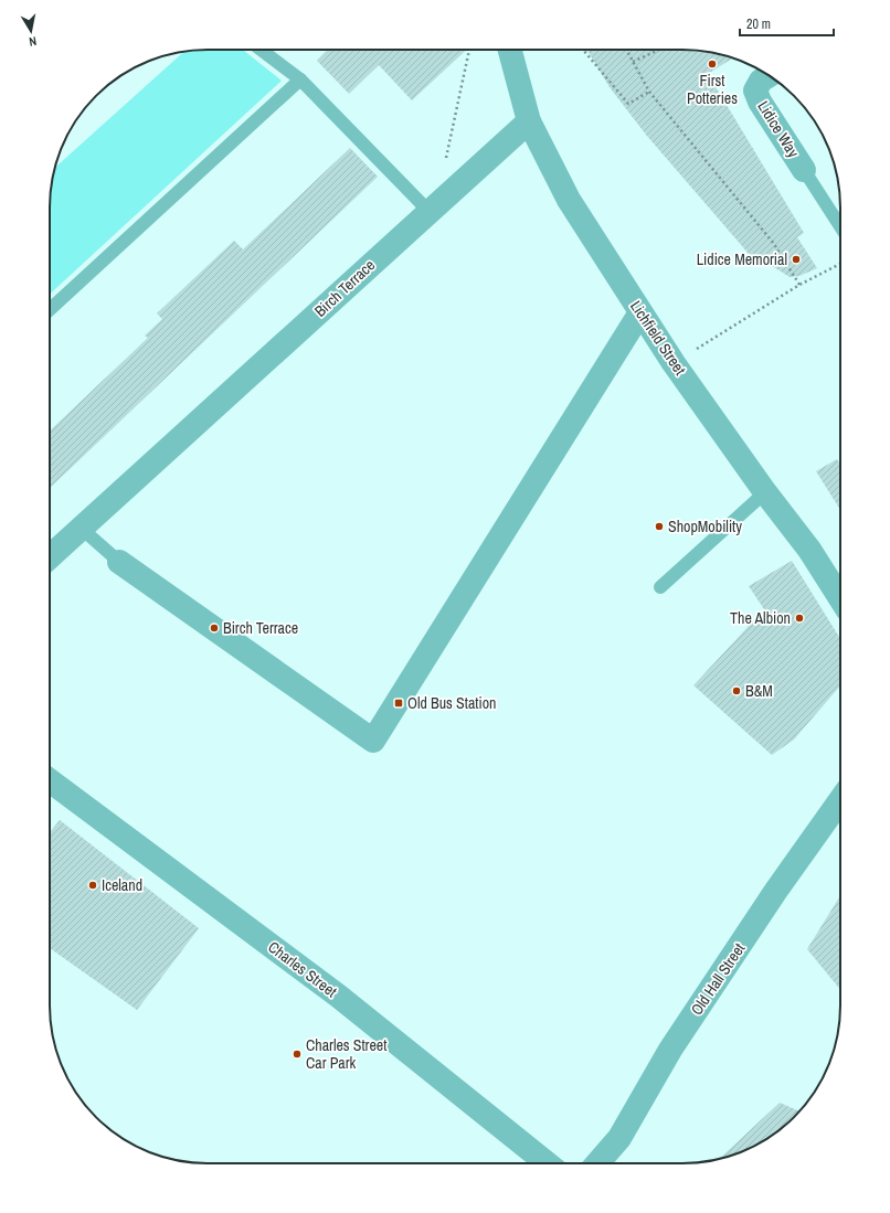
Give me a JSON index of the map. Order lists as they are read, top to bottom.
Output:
{
  "streets": {
    "street": [
      "Lidice Way",
      "Birch Terrace",
      "Lichfield Street",
      "Charles Street",
      "Old Hall Street"
    ]
  },
  "crossings": [
    ["Birch Terrace", "Lichfield Street"]
  ],
  "places": {
    "other": [
      "First Potteries",
      "Lidice Memorial",
      "ShopMobility",
      "The Albion",
      "Birch Terrace",
      "B&M",
      "Iceland",
      "Charles Street Car Park"
    ],
    "transit": ["Old Bus Station"]
  },
  "scale_bar": "20 m",
  "north": "bottom"
}
